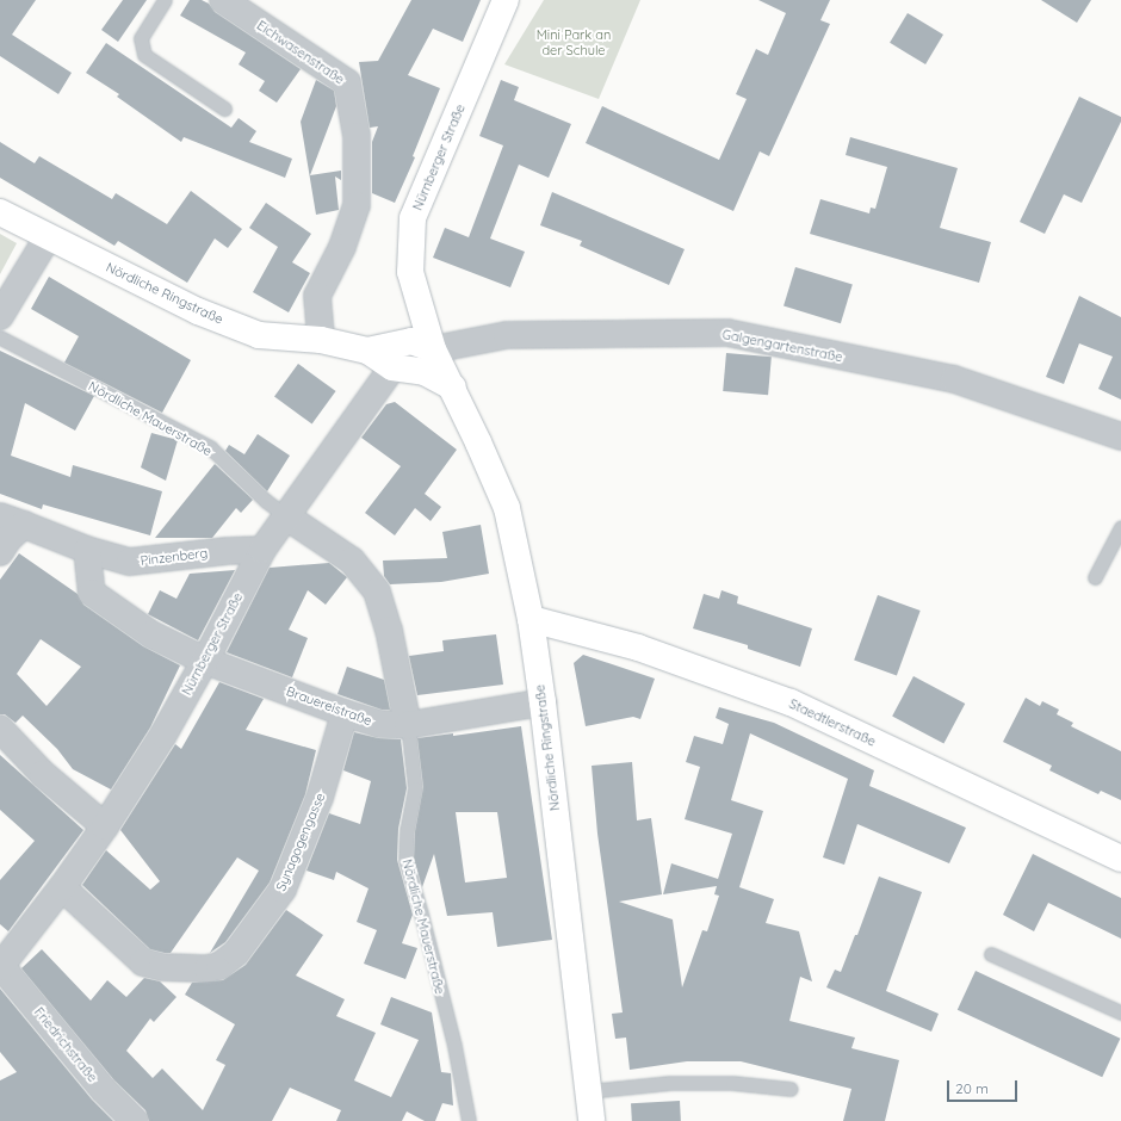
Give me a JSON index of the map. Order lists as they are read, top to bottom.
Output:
{
  "streets": {
    "main road": ["Nürnberger Straße", "Nördliche Ringstraße", "Staedtlerstraße"],
    "street": [
      "Eichwasenstraße",
      "Galgengartenstraße",
      "Nördliche Mauerstraße",
      "Pinzenberg",
      "Brauereistraße",
      "Synagogengasse",
      "Friedrichstraße"
    ]
  },
  "crossings": [
    ["Eichwasenstraße", "Nördliche Ringstraße"],
    ["Nürnberger Straße", "Nördliche Ringstraße"],
    ["Nürnberger Straße", "Galgengartenstraße"],
    ["Nürnberger Straße", "Nördliche Mauerstraße"],
    ["Nürnberger Straße", "Pinzenberg"],
    ["Nürnberger Straße", "Brauereistraße"],
    ["Nürnberger Straße", "Synagogengasse"],
    ["Nürnberger Straße", "Friedrichstraße"],
    ["Nördliche Ringstraße", "Galgengartenstraße"],
    ["Nördliche Ringstraße", "Brauereistraße"],
    ["Nördliche Ringstraße", "Staedtlerstraße"],
    ["Nördliche Mauerstraße", "Brauereistraße"],
    ["Brauereistraße", "Synagogengasse"]
  ],
  "parks": ["Mini Park an der Schule"],
  "scale_bar": "20 m"
}
